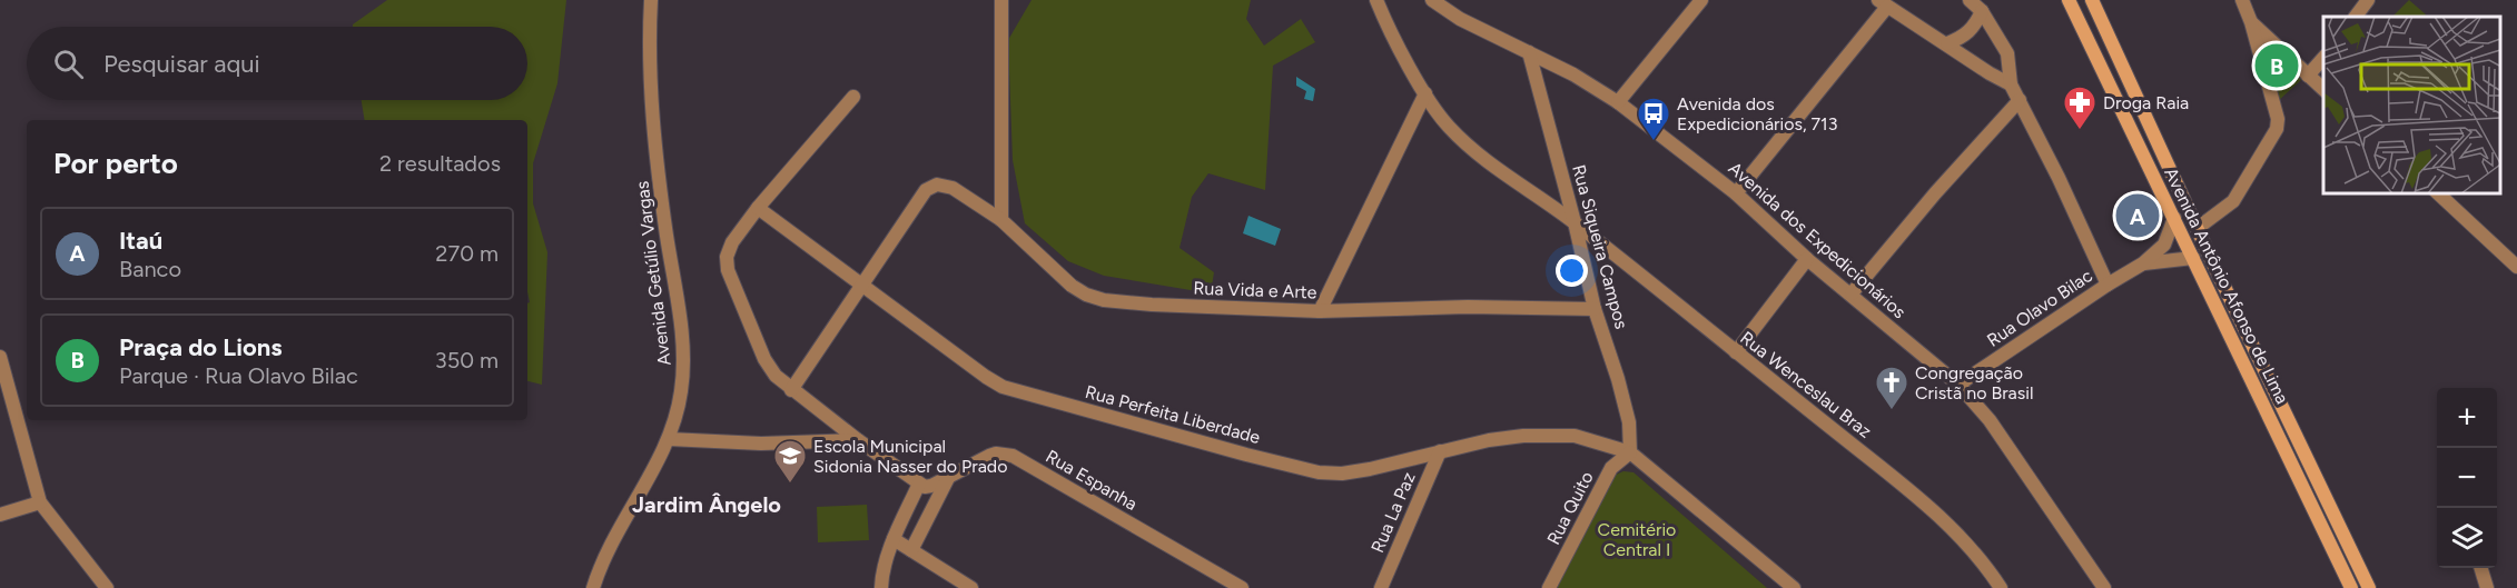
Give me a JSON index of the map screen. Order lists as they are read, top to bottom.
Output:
{
  "streets": {
    "main road": ["Avenida Antônio Afonso de Lima"],
    "street": [
      "Avenida dos Expedicionários",
      "Rua Siqueira Campos",
      "Avenida Getúlio Vargas",
      "Rua Vida e Arte",
      "Rua Olavo Bilac",
      "Rua Wenceslau Braz",
      "Rua Perfeita Liberdade",
      "Rua Espanha",
      "Rua Quito",
      "Rua La Paz"
    ]
  },
  "crossings": [
    ["Avenida dos Expedicionários", "Rua Siqueira Campos"],
    ["Avenida dos Expedicionários", "Rua Olavo Bilac"],
    ["Rua Siqueira Campos", "Rua Vida e Arte"],
    ["Rua Siqueira Campos", "Rua Wenceslau Braz"],
    ["Rua Siqueira Campos", "Rua Perfeita Liberdade"],
    ["Rua Siqueira Campos", "Rua Quito"],
    ["Avenida Antônio Afonso de Lima", "Rua Olavo Bilac"],
    ["Rua Vida e Arte", "Rua Perfeita Liberdade"],
    ["Rua Perfeita Liberdade", "Rua Quito"],
    ["Rua Perfeita Liberdade", "Rua La Paz"]
  ],
  "districts": ["Jardim Ângelo"],
  "parks": ["Cemitério Central I"],
  "places": {
    "pharmacy": ["Droga Raia"],
    "bus stop": ["Avenida dos Expedicionários, 713"],
    "church": ["Congregação Cristã no Brasil"],
    "school or university": ["Escola Municipal Sidonia Nasser do Prado"]
  },
  "page": {
    "search": "Pesquisar aqui",
    "pins": ["B", "A"],
    "heading": ["Por perto", "2 resultados"],
    "list": [
      {
        "mark": "A",
        "name": "Itaú",
        "note": "Banco",
        "value": "270 m"
      },
      {
        "mark": "B",
        "name": "Praça do Lions",
        "note": "Parque · Rua Olavo Bilac",
        "value": "350 m"
      }
    ],
    "map_buttons": ["+", "−"]
  }
}
